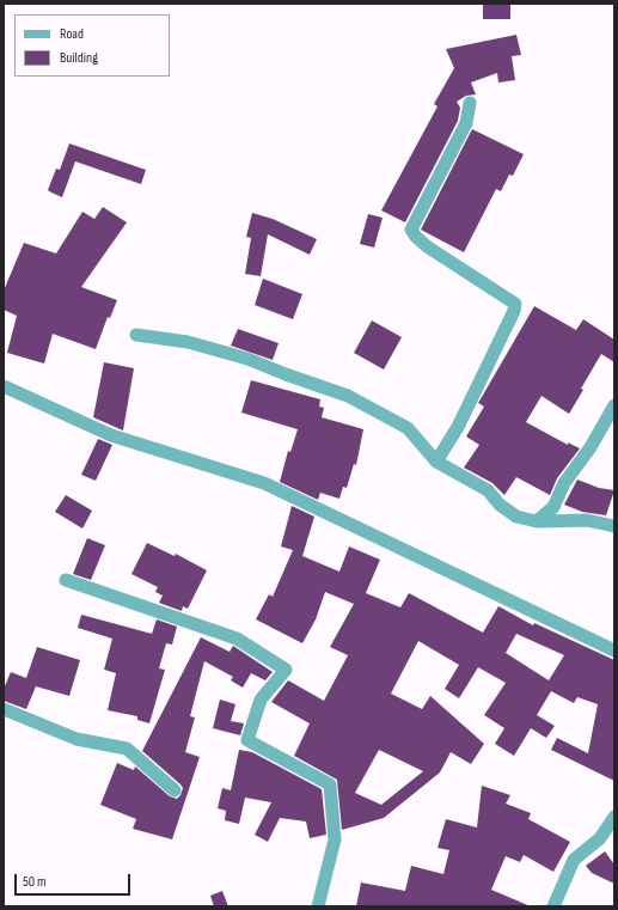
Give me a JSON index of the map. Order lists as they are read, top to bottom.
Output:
{
  "legend": ["Road", "Building"],
  "scale_bar": "50 m"
}
